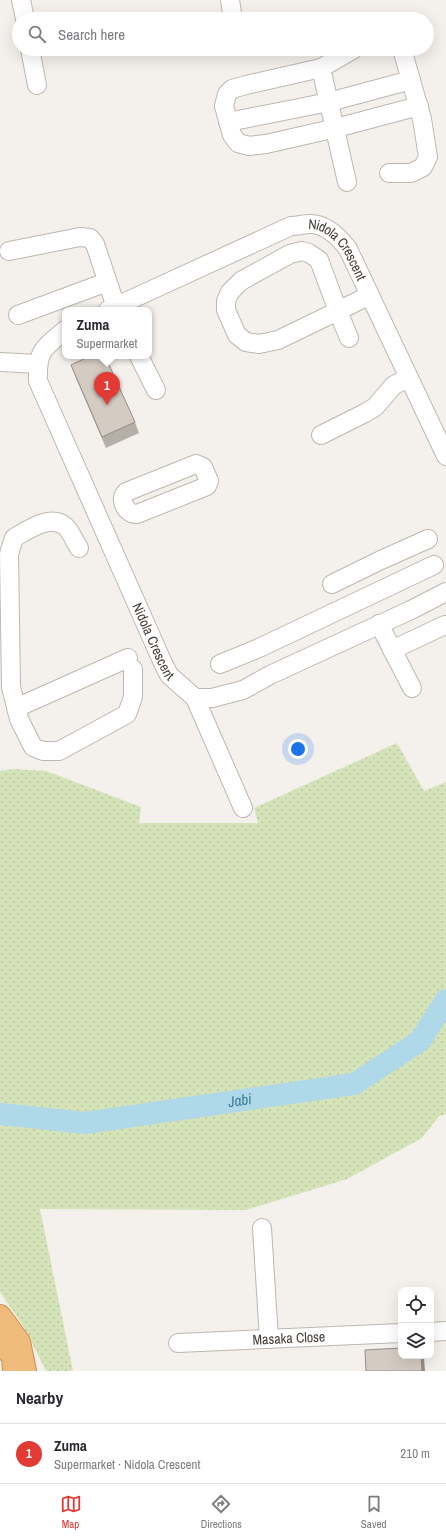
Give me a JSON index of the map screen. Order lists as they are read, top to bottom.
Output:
{
  "streets": {
    "street": ["Nidola Crescent", "Masaka Close"]
  },
  "water": ["Jabi"],
  "page": {
    "search": "Search here",
    "popup": ["Zuma", "Supermarket"],
    "pins": "1",
    "heading": "Nearby",
    "list": [
      {
        "mark": "1",
        "name": "Zuma",
        "note": "Supermarket · Nidola Crescent",
        "value": "210 m"
      }
    ],
    "nav": ["Map", "Directions", "Saved"]
  }
}
